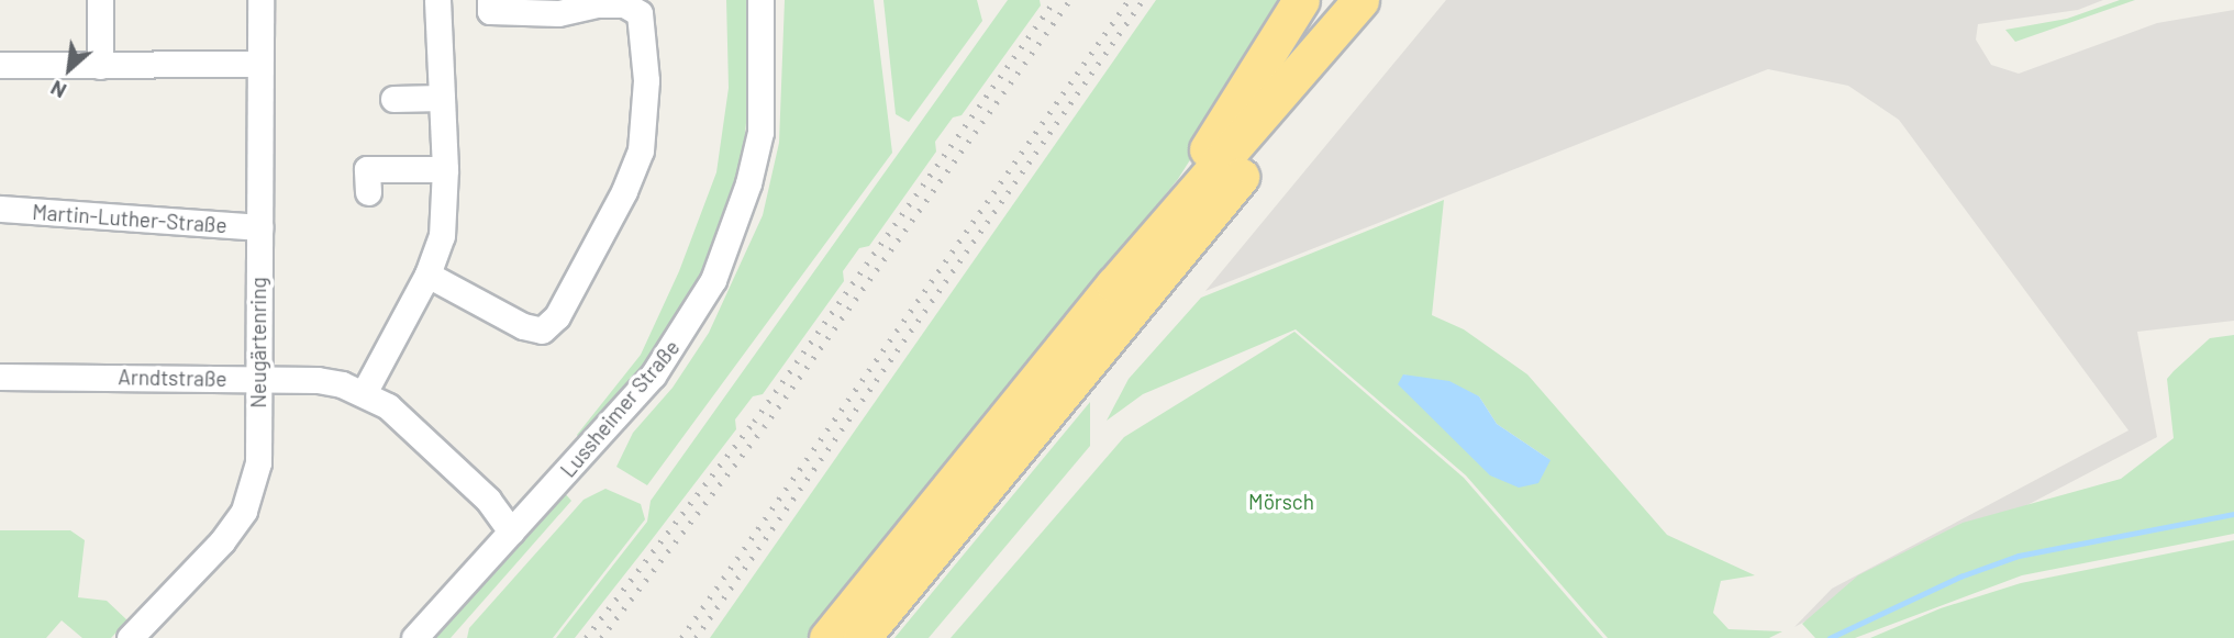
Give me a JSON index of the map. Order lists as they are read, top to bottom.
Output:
{
  "streets": {
    "street": [
      "Martin-Luther-Straße",
      "Neugärtenring",
      "Arndtstraße",
      "Lussheimer Straße"
    ]
  },
  "crossings": [
    ["Martin-Luther-Straße", "Neugärtenring"],
    ["Neugärtenring", "Arndtstraße"],
    ["Arndtstraße", "Lussheimer Straße"]
  ],
  "parks": ["Mörsch"],
  "north": "bottom left"
}
